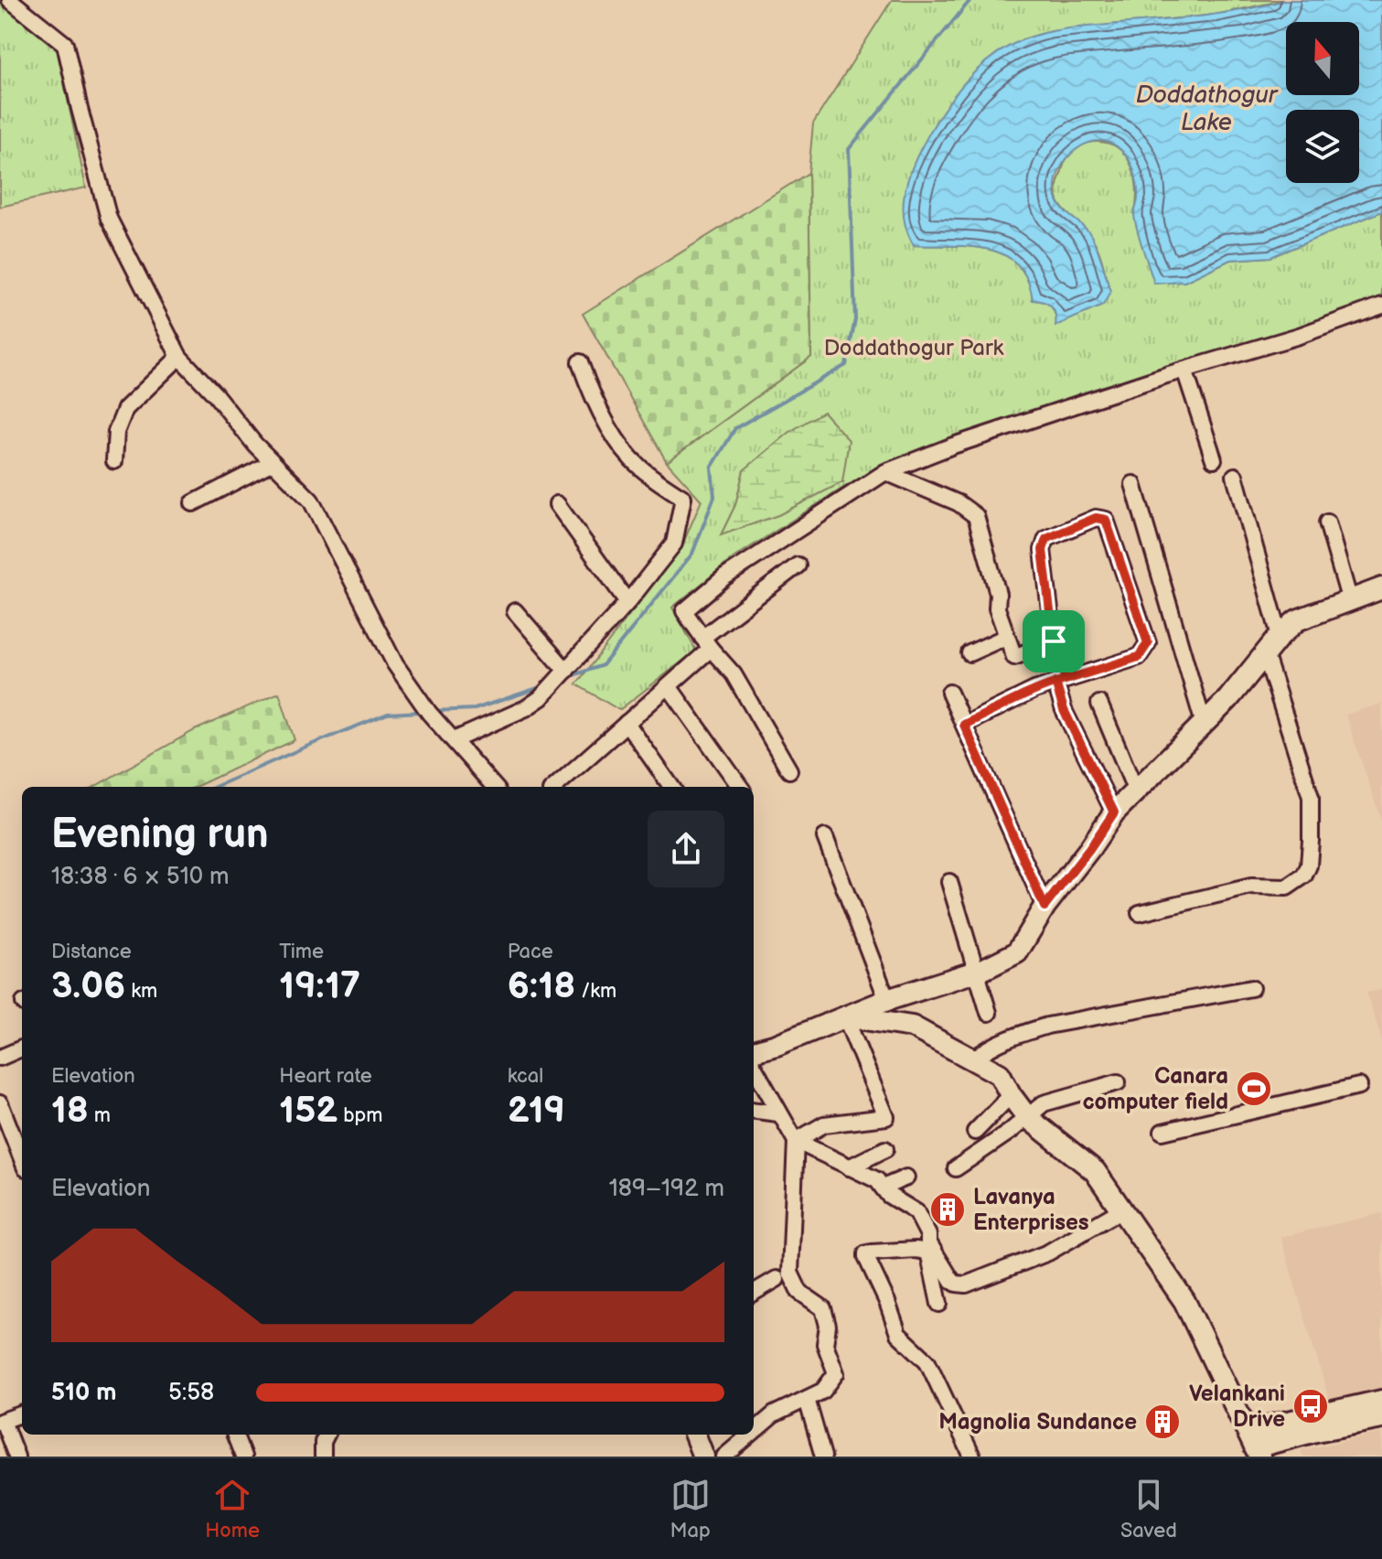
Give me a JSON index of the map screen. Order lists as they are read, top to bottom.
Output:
{
  "water": ["Doddathogur Lake"],
  "parks": ["Doddathogur Park"],
  "places": {
    "sports": ["Canara computer field"],
    "building": ["Lavanya Enterprises", "Magnolia Sundance"],
    "bus stop": ["Velankani Drive"]
  },
  "north": "top",
  "page": {
    "heading": ["Evening run", "18:38 · 6 × 510 m"],
    "stats": [
      ["Distance", "3.06 km"],
      ["Time", "19:17"],
      ["Pace", "6:18 /km"],
      ["Elevation", "18 m"],
      ["Heart rate", "152 bpm"],
      ["kcal", "219"]
    ],
    "chart": ["Elevation", "189–192 m"],
    "list": [
      {
        "name": "510 m",
        "note": "5:58"
      }
    ],
    "tabs": ["Home", "Map", "Saved"]
  }
}
